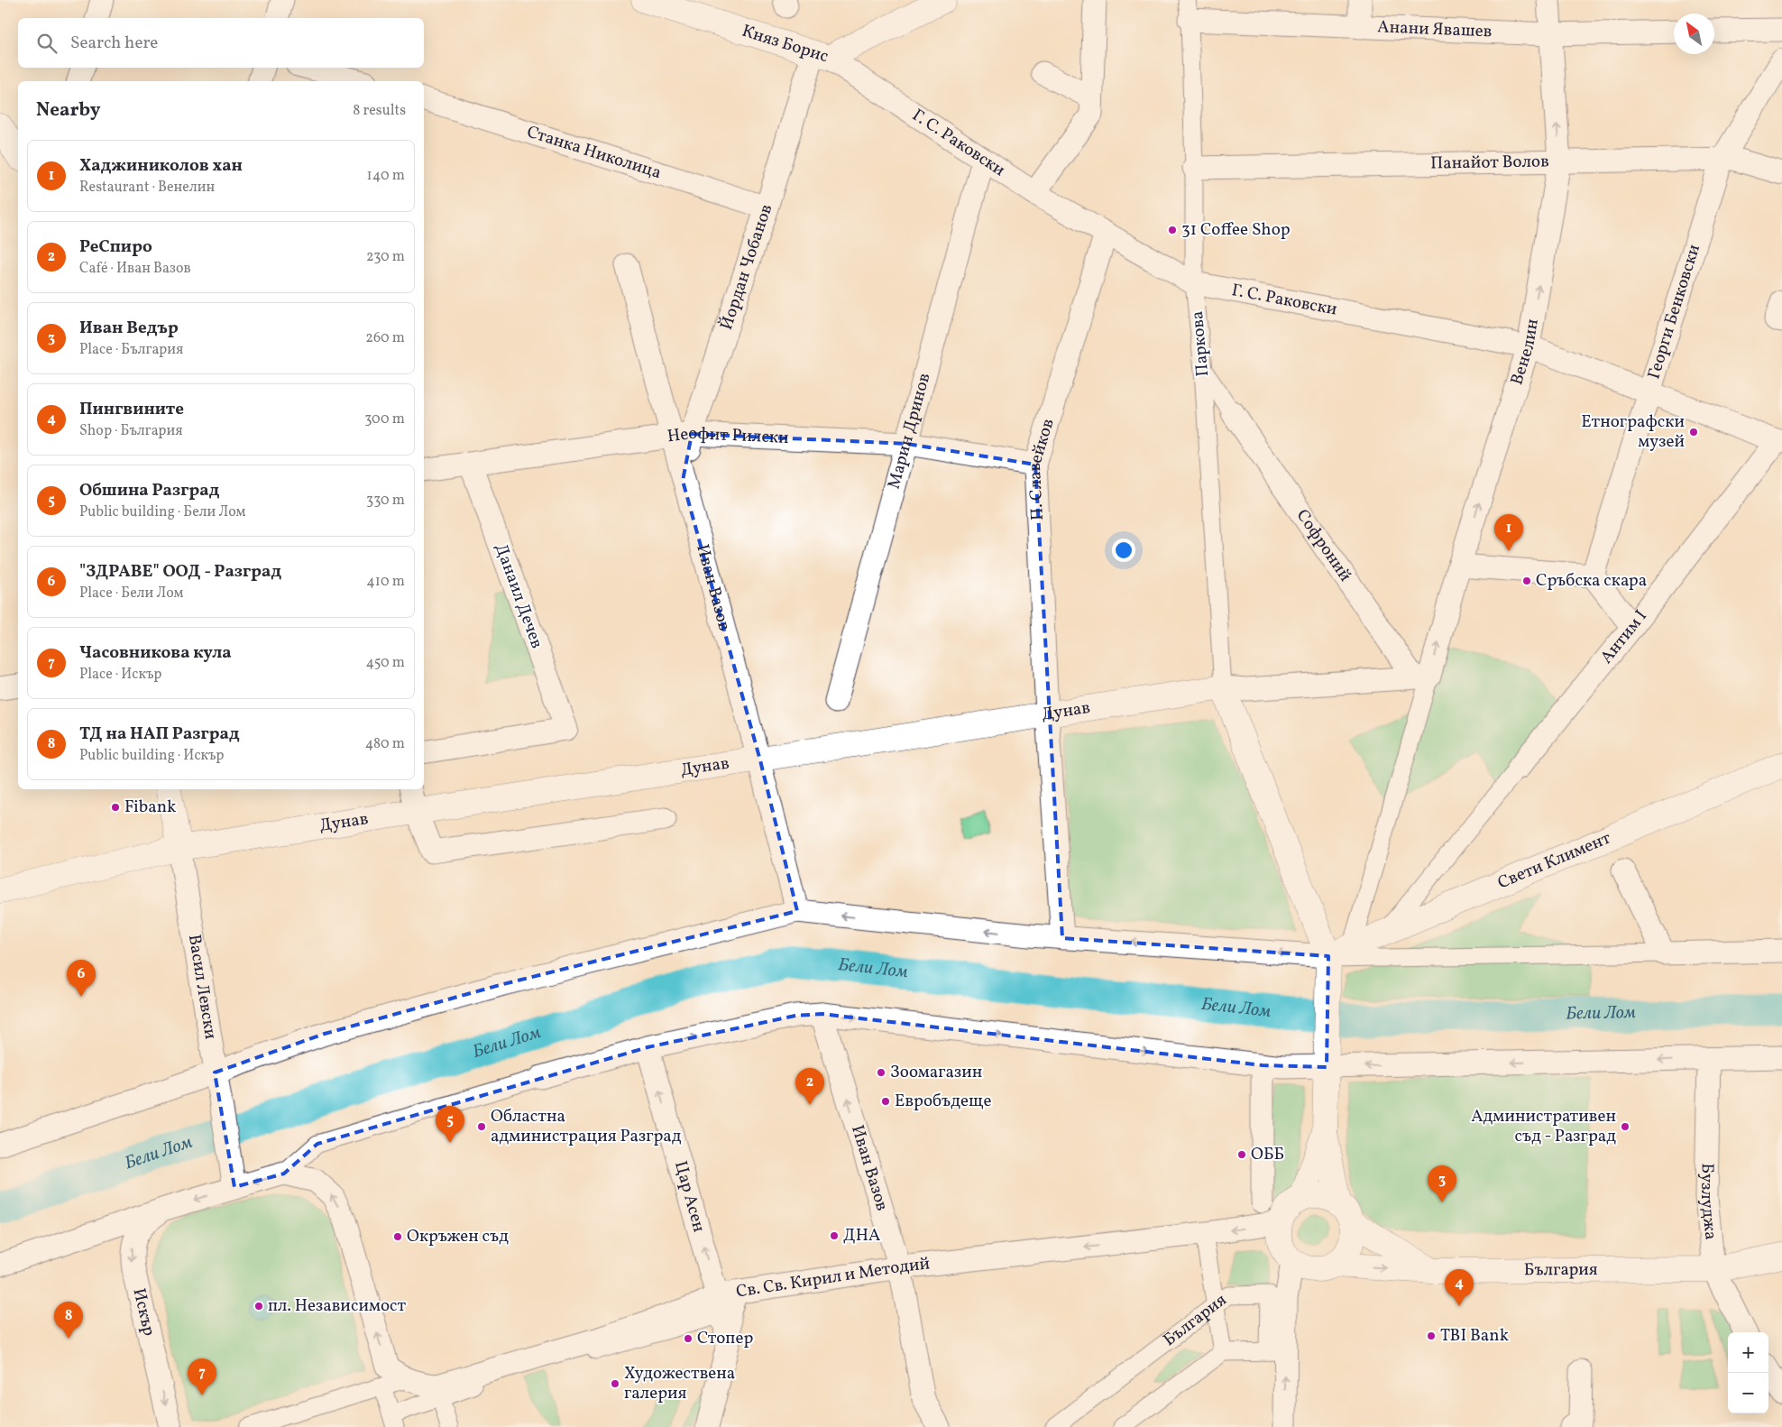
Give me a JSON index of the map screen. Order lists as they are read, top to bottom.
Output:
{
  "streets": {
    "street": [
      "Анани Явашев",
      "Княз Борис",
      "Г. С. Раковски",
      "Станка Николица",
      "Панайот Волов",
      "Йордан Чобанов",
      "Георги Бенковски",
      "Паркова",
      "Венелин",
      "Марин Дринов",
      "Неофит Рилски",
      "П. Славейков",
      "Софроний",
      "Иван Вазов",
      "Данаил Дечев",
      "Антим I",
      "Дунав",
      "Свети Климент",
      "Васил Левски",
      "Цар Асен",
      "Бузлуджа",
      "България",
      "Св. Св. Кирил и Методий",
      "Искър"
    ]
  },
  "crossings": [
    ["Анани Явашев", "Паркова"],
    ["Анани Явашев", "Венелин"],
    ["Княз Борис", "Г. С. Раковски"],
    ["Княз Борис", "Йордан Чобанов"],
    ["Г. С. Раковски", "Йордан Чобанов"],
    ["Г. С. Раковски", "Георги Бенковски"],
    ["Г. С. Раковски", "Паркова"],
    ["Г. С. Раковски", "Венелин"],
    ["Г. С. Раковски", "Марин Дринов"],
    ["Г. С. Раковски", "П. Славейков"],
    ["Г. С. Раковски", "Антим I"],
    ["Станка Николица", "Йордан Чобанов"],
    ["Панайот Волов", "Георги Бенковски"],
    ["Панайот Волов", "Паркова"],
    ["Панайот Волов", "Венелин"],
    ["Йордан Чобанов", "Неофит Рилски"],
    ["Йордан Чобанов", "Иван Вазов"],
    ["Паркова", "Дунав"],
    ["Венелин", "Софроний"],
    ["Венелин", "Дунав"],
    ["Марин Дринов", "Неофит Рилски"],
    ["Неофит Рилски", "П. Славейков"],
    ["Неофит Рилски", "Иван Вазов"],
    ["Неофит Рилски", "Данаил Дечев"],
    ["П. Славейков", "Дунав"],
    ["Софроний", "Дунав"],
    ["Иван Вазов", "Дунав"],
    ["Иван Вазов", "Св. Св. Кирил и Методий"],
    ["Дунав", "Васил Левски"],
    ["Цар Асен", "Св. Св. Кирил и Методий"],
    ["Бузлуджа", "България"],
    ["България", "Св. Св. Кирил и Методий"]
  ],
  "one_way": ["Венелин", "Цар Асен", "Искър"],
  "water": ["Бели Лом"],
  "places": [
    "31 Coffee Shop",
    "Етнографски музей",
    "Сръбска скара",
    "Fibank",
    "Зоомагазин",
    "Евробъдеще",
    "Областна администрация Разград",
    "Административен съд - Разград",
    "ОББ",
    "ДНА",
    "Окръжен съд",
    "пл. Независимост",
    "TBI Bank",
    "Стопер",
    "Художествена галерия"
  ],
  "north": "top left",
  "page": {
    "search": "Search here",
    "heading": ["Nearby", "8 results"],
    "list": [
      {
        "mark": "1",
        "name": "Хаджиниколов хан",
        "note": "Restaurant · Венелин",
        "value": "140 m"
      },
      {
        "mark": "2",
        "name": "РеСпиро",
        "note": "Café · Иван Вазов",
        "value": "230 m"
      },
      {
        "mark": "3",
        "name": "Иван Ведър",
        "note": "Place · България",
        "value": "260 m"
      },
      {
        "mark": "4",
        "name": "Пингвините",
        "note": "Shop · България",
        "value": "300 m"
      },
      {
        "mark": "5",
        "name": "Обшина Разград",
        "note": "Public building · Бели Лом",
        "value": "330 m"
      },
      {
        "mark": "6",
        "name": "\"ЗДРАВЕ\" ООД - Разград",
        "note": "Place · Бели Лом",
        "value": "410 m"
      },
      {
        "mark": "7",
        "name": "Часовникова кула",
        "note": "Place · Искър",
        "value": "450 m"
      },
      {
        "mark": "8",
        "name": "ТД на НАП Разград",
        "note": "Public building · Искър",
        "value": "480 m"
      }
    ],
    "pins": [
      "1",
      "6",
      "2",
      "5",
      "3",
      "4",
      "8",
      "7"
    ],
    "map_buttons": ["+", "−"]
  }
}
